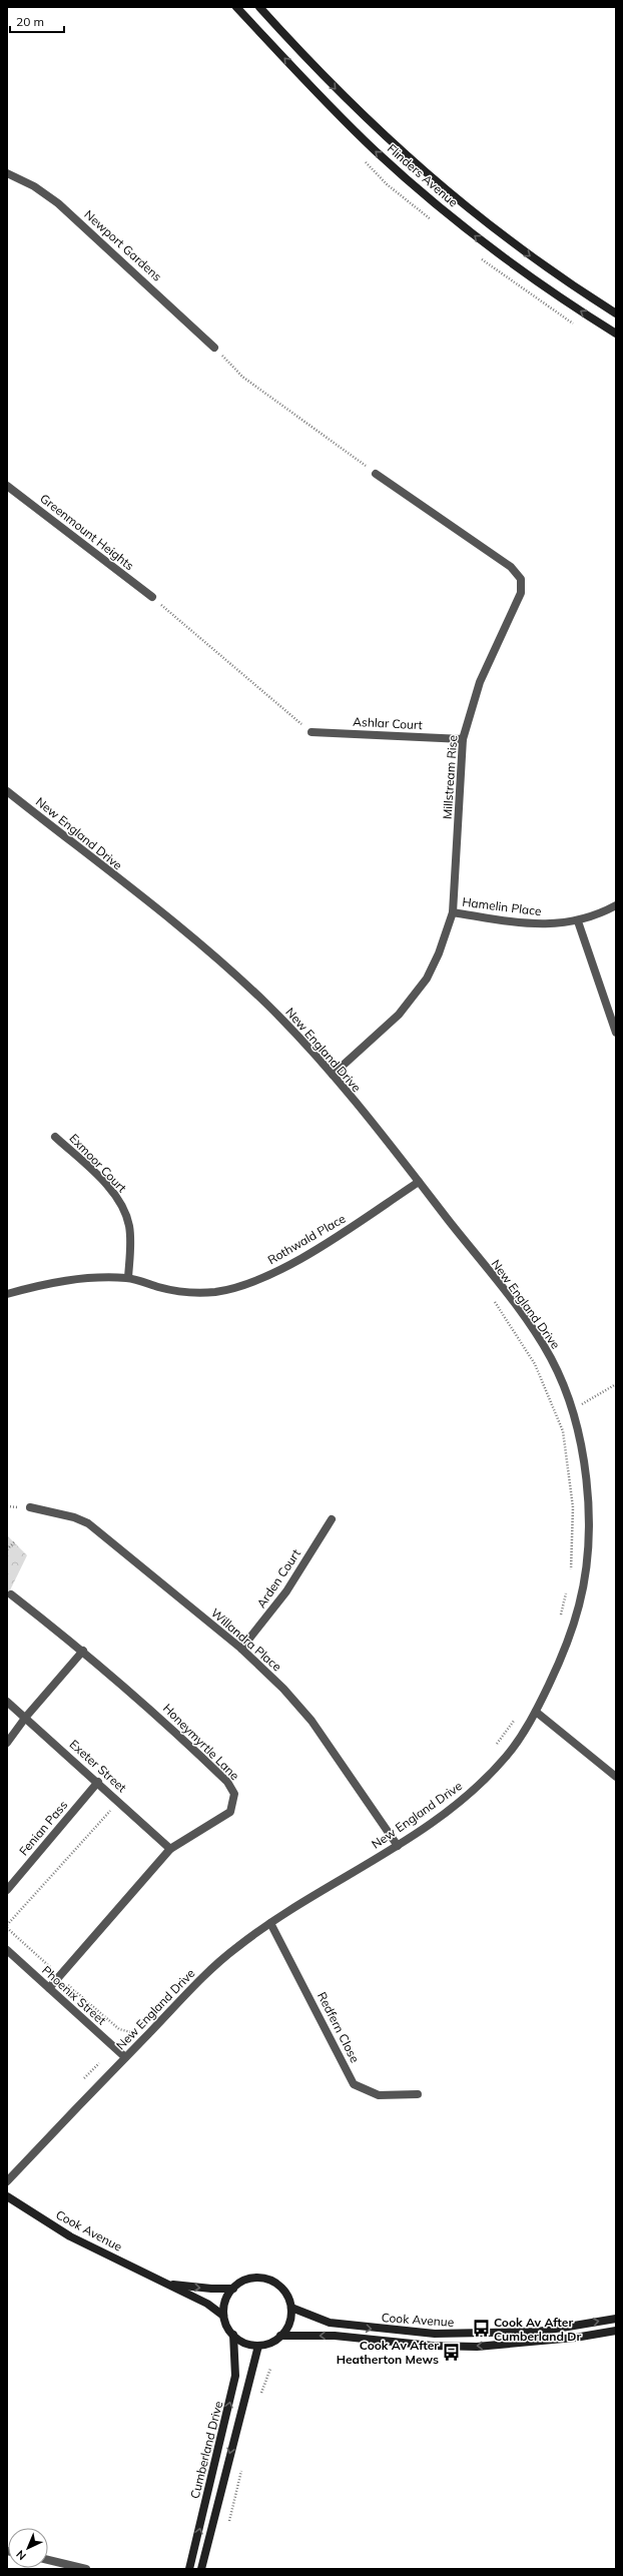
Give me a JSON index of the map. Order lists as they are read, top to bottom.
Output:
{
  "streets": {
    "street": [
      "Flinders Avenue",
      "Newport Gardens",
      "Greenmount Heights",
      "Ashlar Court",
      "Millstream Rise",
      "New England Drive",
      "Hamelin Place",
      "Exmoor Court",
      "Rothwald Place",
      "Arden Court",
      "Willandra Place",
      "Honeymyrtle Lane",
      "Exeter Street",
      "Fenian Pass",
      "Phoenix Street",
      "Redfern Close",
      "Cook Avenue",
      "Cumberland Drive"
    ]
  },
  "crossings": [
    ["Ashlar Court", "Millstream Rise"],
    ["Millstream Rise", "New England Drive"],
    ["Millstream Rise", "Hamelin Place"],
    ["New England Drive", "Rothwald Place"],
    ["New England Drive", "Willandra Place"],
    ["New England Drive", "Phoenix Street"],
    ["New England Drive", "Redfern Close"],
    ["Exmoor Court", "Rothwald Place"],
    ["Arden Court", "Willandra Place"],
    ["Honeymyrtle Lane", "Exeter Street"],
    ["Honeymyrtle Lane", "Phoenix Street"],
    ["Exeter Street", "Fenian Pass"],
    ["Cook Avenue", "Cumberland Drive"]
  ],
  "places": {
    "bus stop": ["Cook Av After Cumberland Dr", "Cook Av After Heatherton Mews"]
  },
  "scale_bar": "20 m",
  "north": "bottom left"
}
